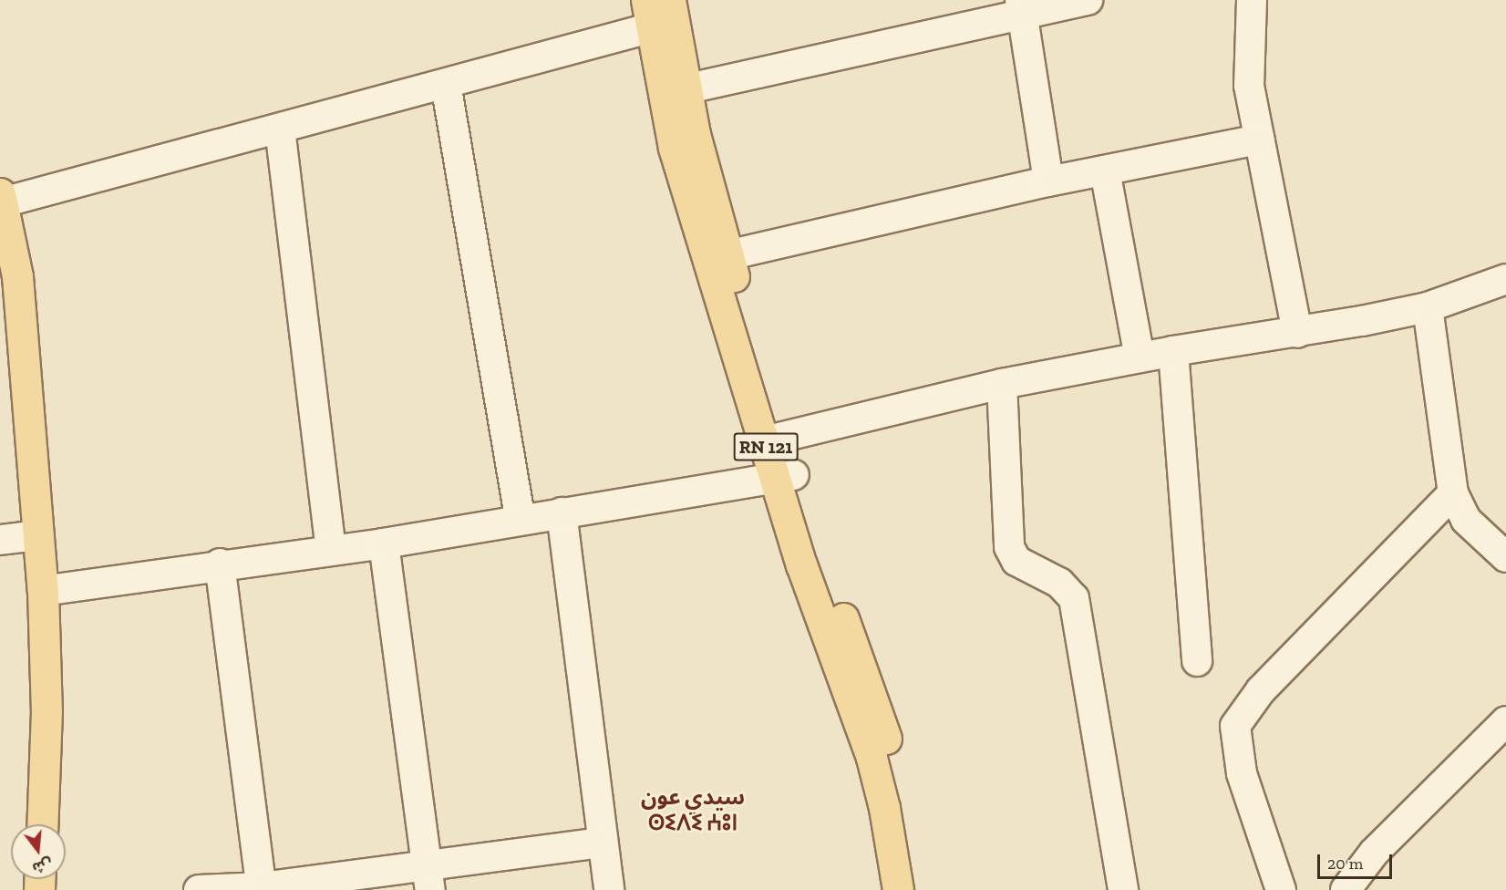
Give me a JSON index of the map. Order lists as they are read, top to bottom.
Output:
{
  "streets": {
    "main road": ["RN 121"]
  },
  "districts": ["سيدي عون ⵙⵉⴷⵉ ⵄⵓⵏ"],
  "scale_bar": "20 m",
  "north": "bottom"
}
